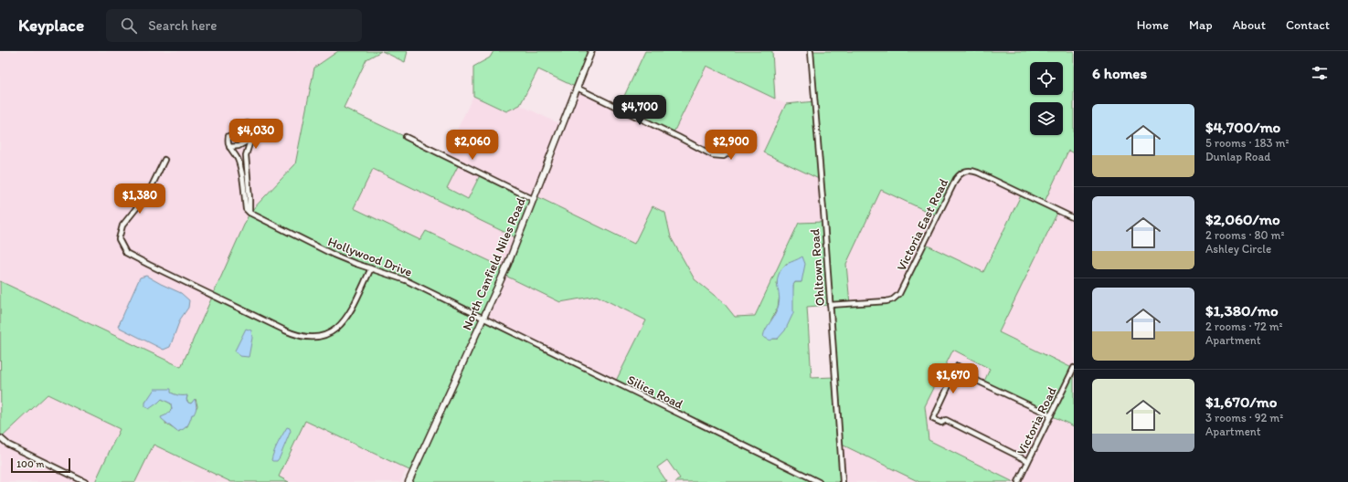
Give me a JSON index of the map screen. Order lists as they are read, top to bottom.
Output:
{
  "streets": {
    "main road": ["North Canfield Niles Road"],
    "street": [
      "Victoria East Road",
      "Hollywood Drive",
      "Ohltown Road",
      "Silica Road",
      "Victoria Road"
    ]
  },
  "crossings": [
    ["Victoria East Road", "Ohltown Road"],
    ["Hollywood Drive", "North Canfield Niles Road"],
    ["Hollywood Drive", "Silica Road"],
    ["North Canfield Niles Road", "Silica Road"]
  ],
  "scale_bar": "100 m",
  "page": {
    "header": "Keyplace",
    "search": "Search here",
    "nav": [
      "Home",
      "Map",
      "About",
      "Contact"
    ],
    "heading": "6 homes",
    "price": [
      "$4,700",
      "$4,030",
      "$2,060",
      "$2,900",
      "$1,380",
      "$1,670"
    ],
    "list": [
      {
        "name": "$4,700/mo",
        "note": "5 rooms · 183 m² · Dunlap Road"
      },
      {
        "name": "$2,060/mo",
        "note": "2 rooms · 80 m² · Ashley Circle"
      },
      {
        "name": "$1,380/mo",
        "note": "2 rooms · 72 m² · Apartment"
      },
      {
        "name": "$1,670/mo",
        "note": "3 rooms · 92 m² · Apartment"
      }
    ],
    "scale": "100 m"
  }
}
